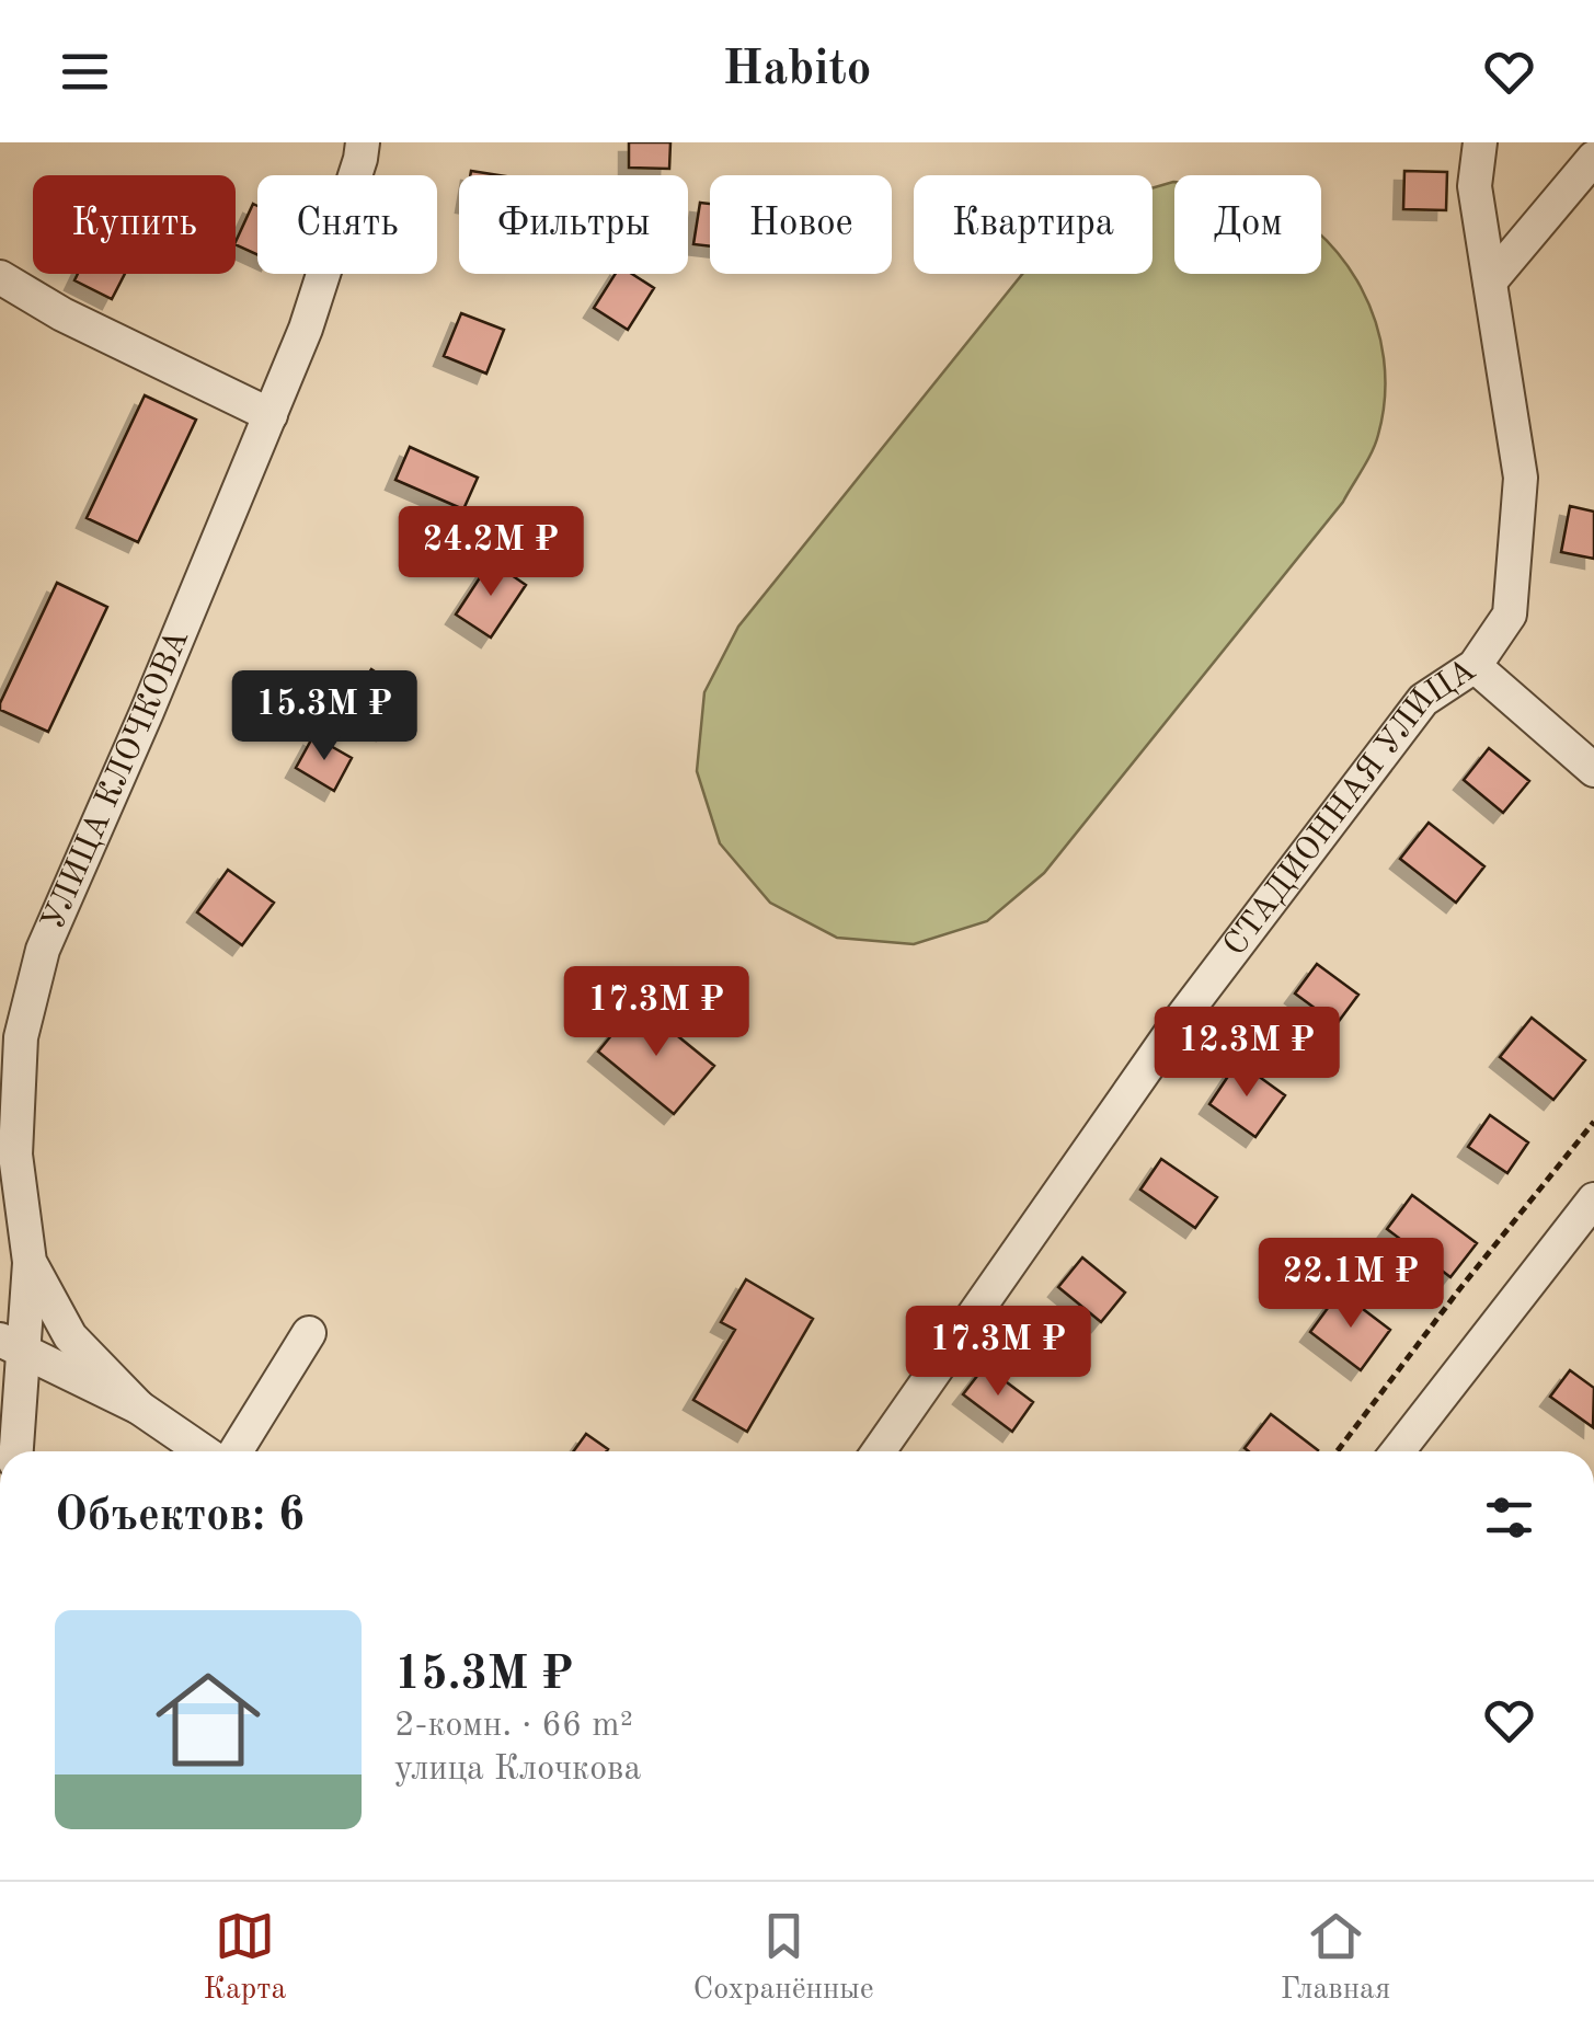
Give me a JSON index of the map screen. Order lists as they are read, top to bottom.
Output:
{
  "streets": {
    "street": ["УЛИЦА КЛОЧКОВА", "СТАДИОННАЯ УЛИЦА"]
  },
  "page": {
    "header": "Habito",
    "chip": [
      "Купить",
      "Снять",
      "Фильтры",
      "Новое",
      "Квартира",
      "Дом"
    ],
    "price": [
      "24.2M ₽",
      "15.3M ₽",
      "17.3M ₽",
      "12.3M ₽",
      "22.1M ₽",
      "17.3M ₽"
    ],
    "heading": "Объектов: 6",
    "list": [
      {
        "name": "15.3M ₽",
        "note": "2-комн. · 66 m² · улица Клочкова"
      }
    ],
    "tabs": ["Карта", "Сохранённые", "Главная"]
  }
}
